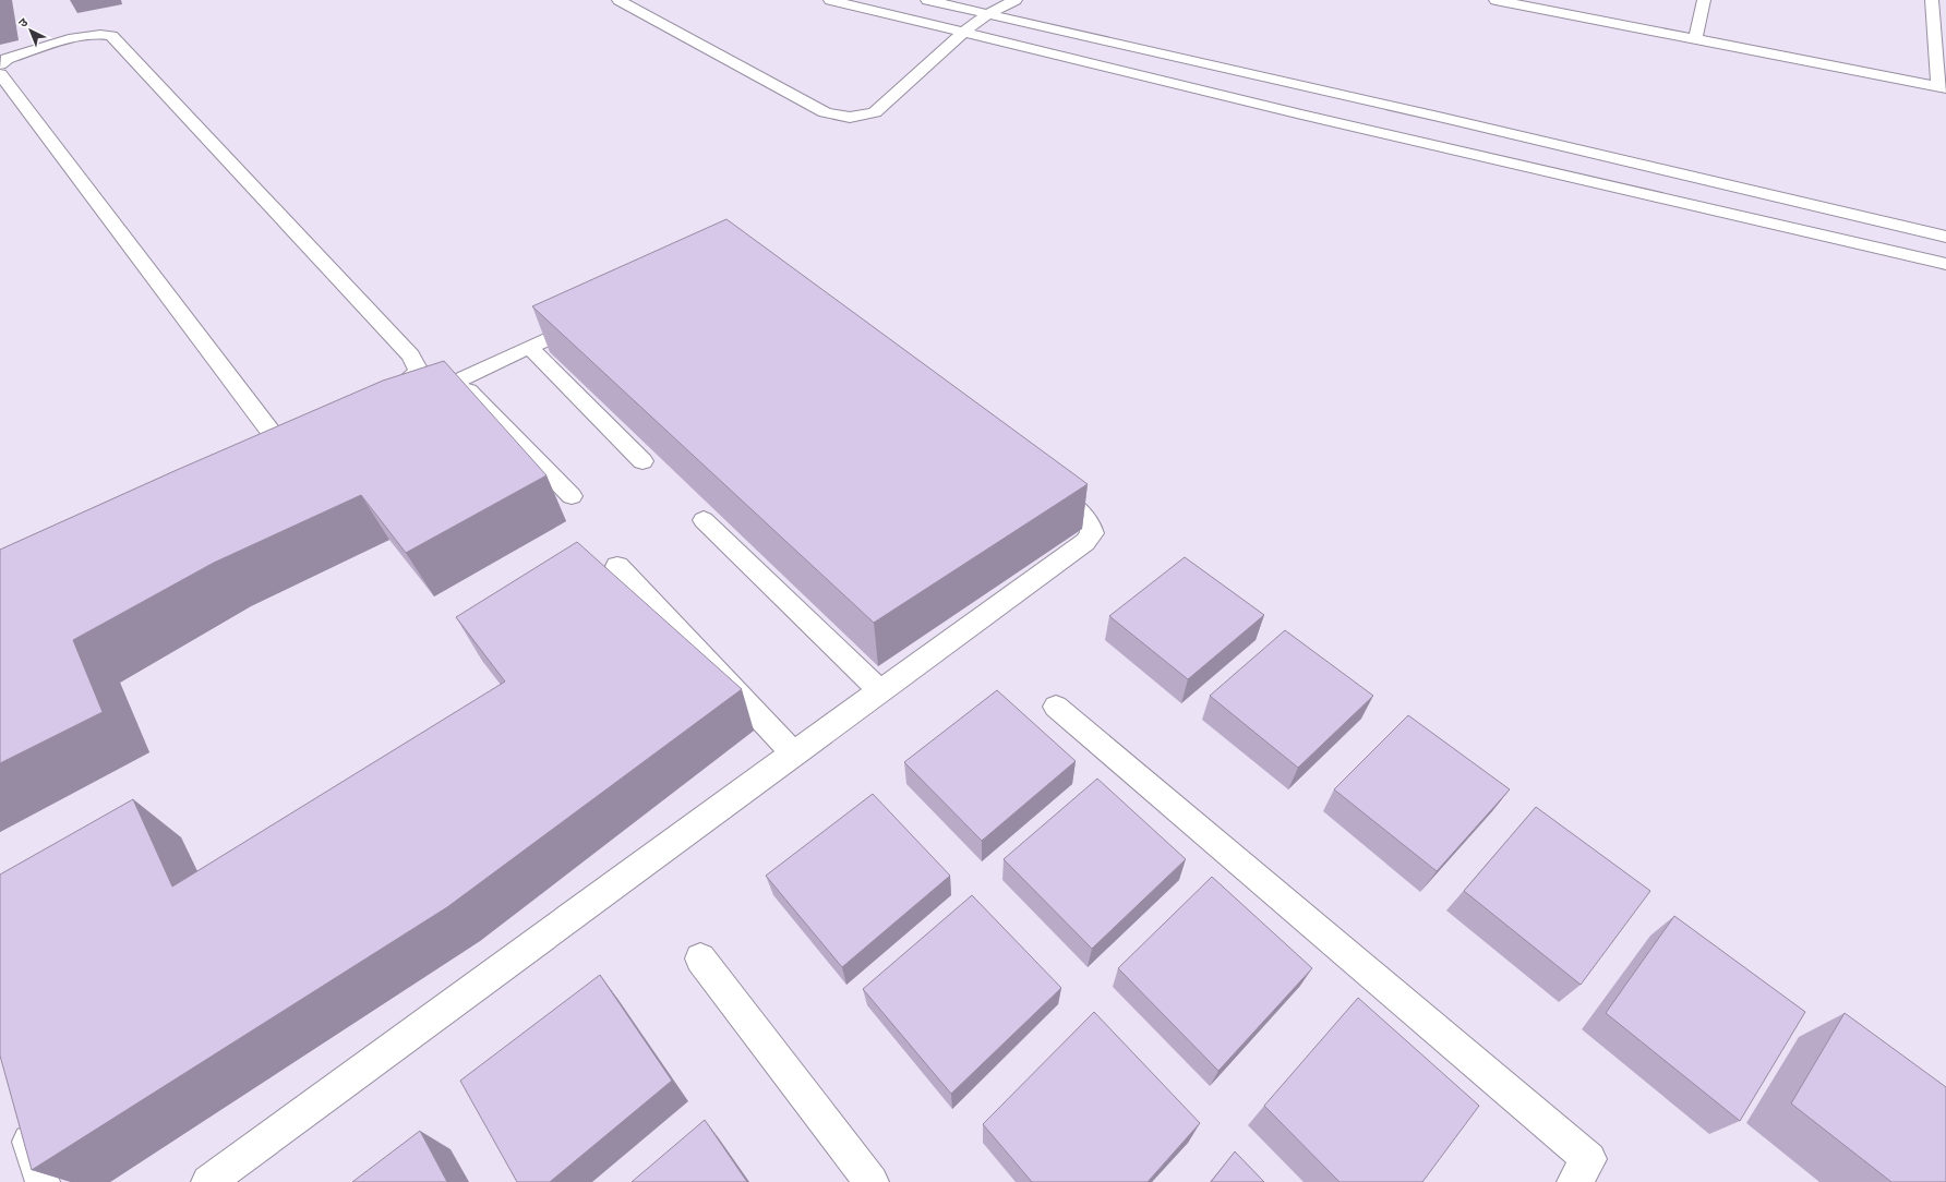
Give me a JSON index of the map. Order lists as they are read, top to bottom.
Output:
{
  "north": "top left"
}
